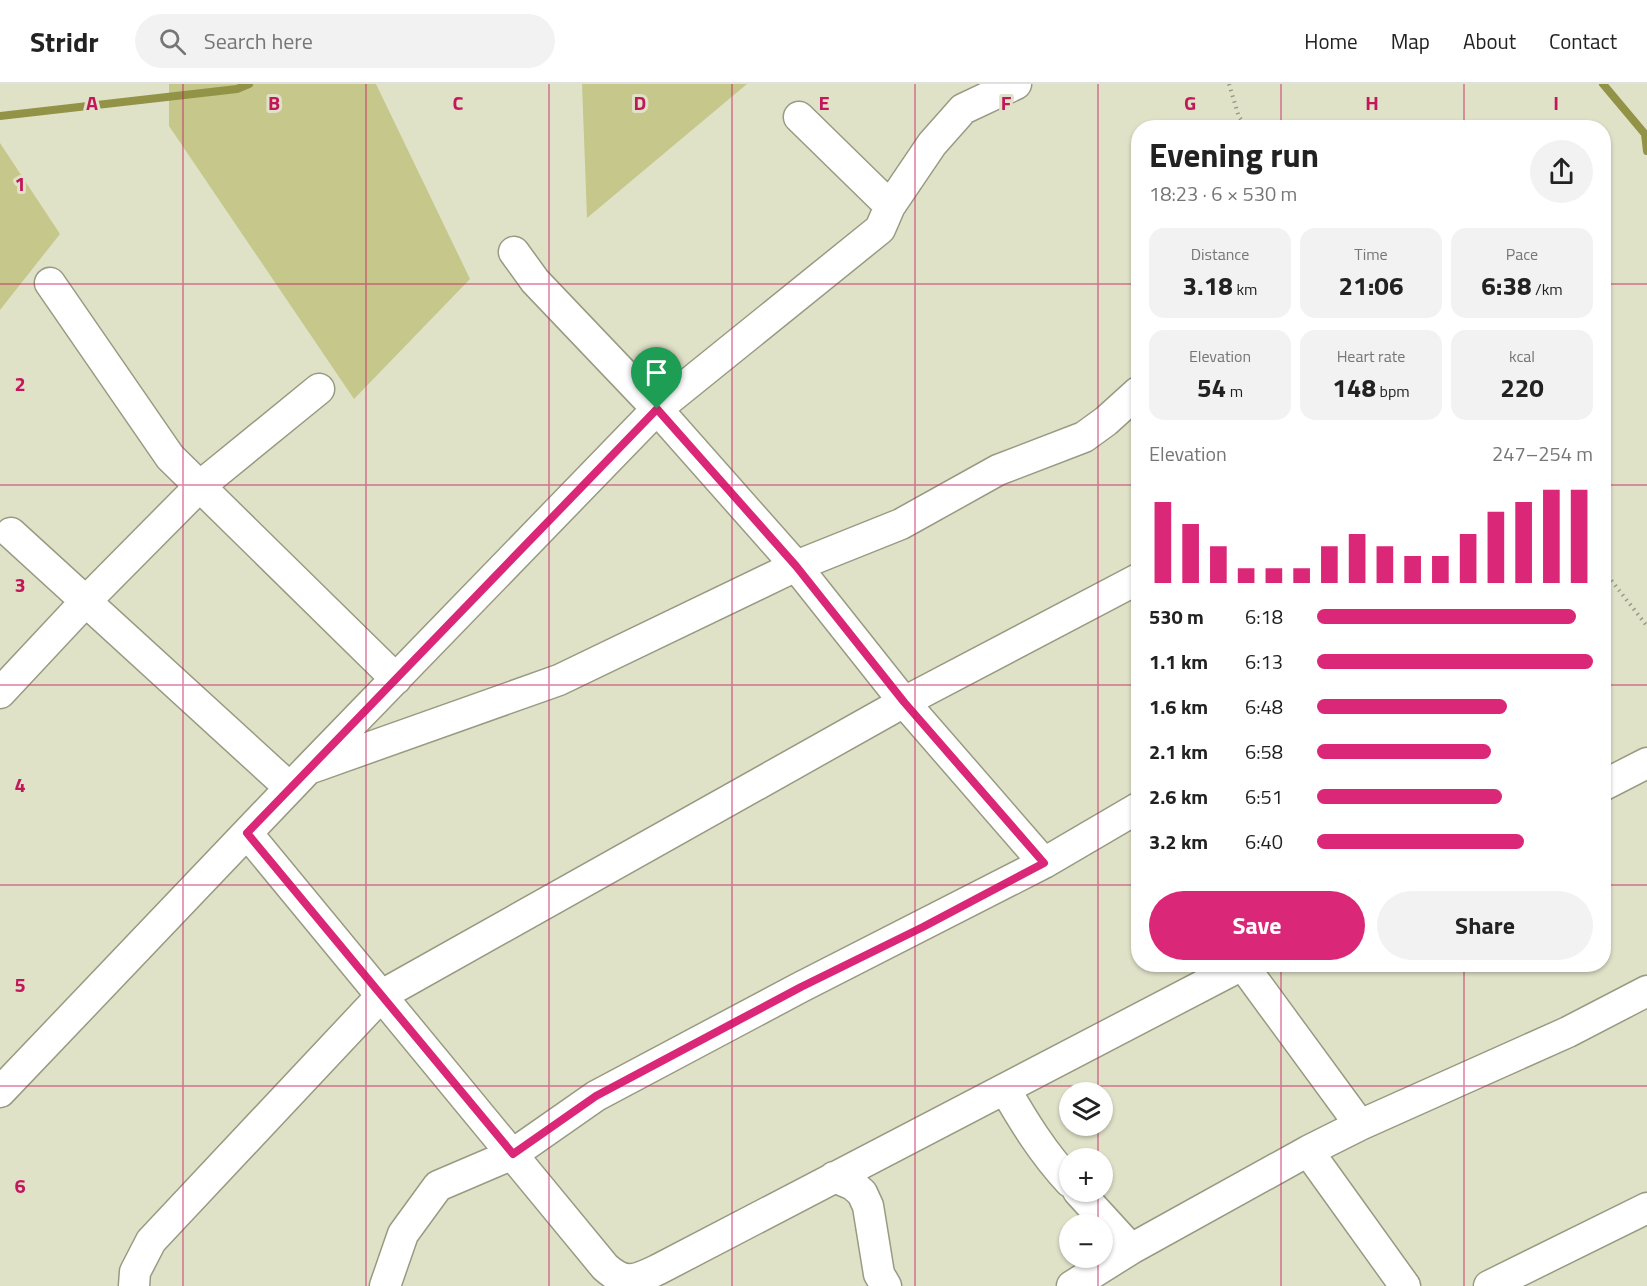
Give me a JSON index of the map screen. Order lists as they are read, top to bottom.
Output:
{
  "page": {
    "header": "Stridr",
    "search": "Search here",
    "nav": [
      "Home",
      "Map",
      "About",
      "Contact"
    ],
    "heading": ["Evening run", "18:23 · 6 × 530 m"],
    "stats": [
      ["Distance", "3.18 km"],
      ["Time", "21:06"],
      ["Pace", "6:38 /km"],
      ["Elevation", "54 m"],
      ["Heart rate", "148 bpm"],
      ["kcal", "220"]
    ],
    "chart": ["Elevation", "247–254 m"],
    "list": [
      {
        "name": "530 m",
        "note": "6:18"
      },
      {
        "name": "1.1 km",
        "note": "6:13"
      },
      {
        "name": "1.6 km",
        "note": "6:48"
      },
      {
        "name": "2.1 km",
        "note": "6:58"
      },
      {
        "name": "2.6 km",
        "note": "6:51"
      },
      {
        "name": "3.2 km",
        "note": "6:40"
      }
    ],
    "buttons": ["Save", "Share"],
    "map_buttons": ["+", "−"]
  },
  "grid": {
    "columns": [
      "A",
      "B",
      "C",
      "D",
      "E",
      "F",
      "G",
      "H",
      "I"
    ],
    "rows": [
      "1",
      "2",
      "3",
      "4",
      "5",
      "6"
    ]
  }
}
